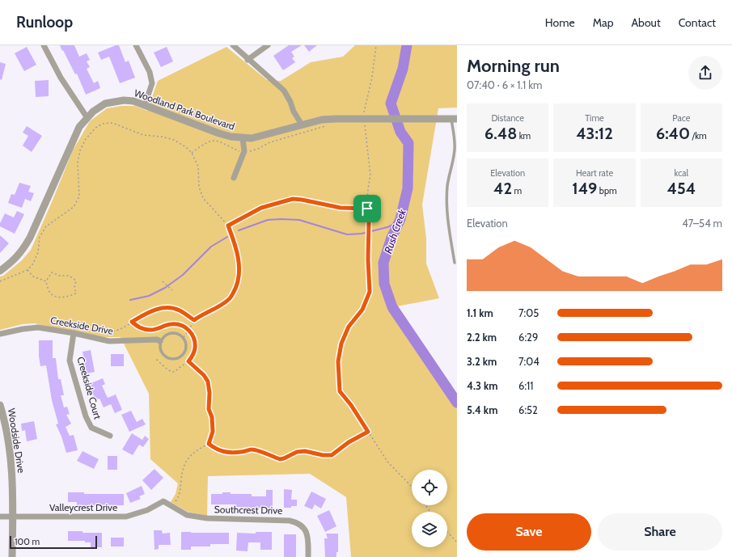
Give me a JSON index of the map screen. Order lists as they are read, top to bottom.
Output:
{
  "streets": {
    "street": [
      "Woodland Park Boulevard",
      "Creekside Drive",
      "Creekside Court",
      "Woodside Drive",
      "Valleycrest Drive",
      "Southcrest Drive"
    ]
  },
  "crossings": [
    ["Creekside Drive", "Creekside Court"],
    ["Woodside Drive", "Valleycrest Drive"],
    ["Valleycrest Drive", "Southcrest Drive"]
  ],
  "water": ["Rush Creek"],
  "scale_bar": "100 m",
  "page": {
    "header": "Runloop",
    "nav": [
      "Home",
      "Map",
      "About",
      "Contact"
    ],
    "heading": ["Morning run", "07:40 · 6 × 1.1 km"],
    "stats": [
      ["Distance", "6.48 km"],
      ["Time", "43:12"],
      ["Pace", "6:40 /km"],
      ["Elevation", "42 m"],
      ["Heart rate", "149 bpm"],
      ["kcal", "454"]
    ],
    "chart": ["Elevation", "47–54 m"],
    "list": [
      {
        "name": "1.1 km",
        "note": "7:05"
      },
      {
        "name": "2.2 km",
        "note": "6:29"
      },
      {
        "name": "3.2 km",
        "note": "7:04"
      },
      {
        "name": "4.3 km",
        "note": "6:11"
      },
      {
        "name": "5.4 km",
        "note": "6:52"
      }
    ],
    "buttons": ["Save", "Share"],
    "scale": "100 m"
  }
}
